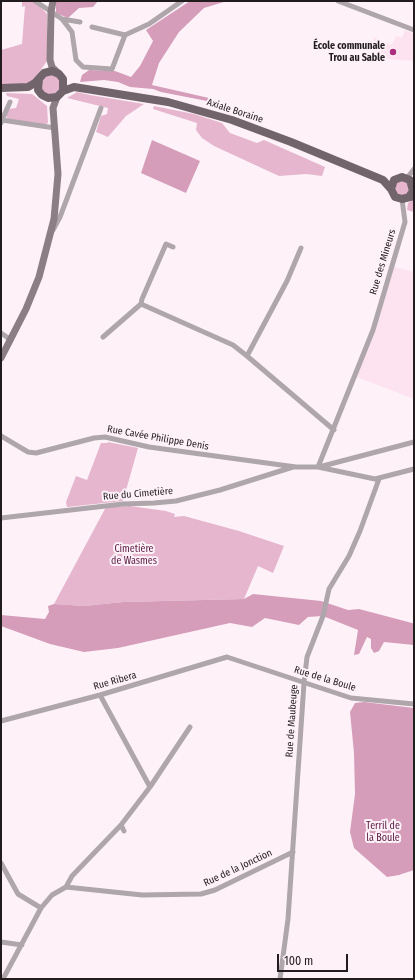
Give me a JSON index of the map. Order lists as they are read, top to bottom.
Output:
{
  "streets": {
    "main road": ["Axiale Boraine"],
    "street": [
      "Rue des Mineurs",
      "Rue Cavée Philippe Denis",
      "Rue du Cimetière",
      "Rue de la Boule",
      "Rue Ribera",
      "Rue de Maubeuge",
      "Rue de la Jonction"
    ]
  },
  "crossings": [
    ["Rue des Mineurs", "Rue Cavée Philippe Denis"],
    ["Rue Cavée Philippe Denis", "Rue du Cimetière"],
    ["Rue de la Boule", "Rue Ribera"],
    ["Rue de la Boule", "Rue de Maubeuge"],
    ["Rue de Maubeuge", "Rue de la Jonction"]
  ],
  "parks": ["Cimetière de Wasmes", "Terril de la Boule"],
  "places": ["École communale Trou au Sable"],
  "scale_bar": "100 m"
}
